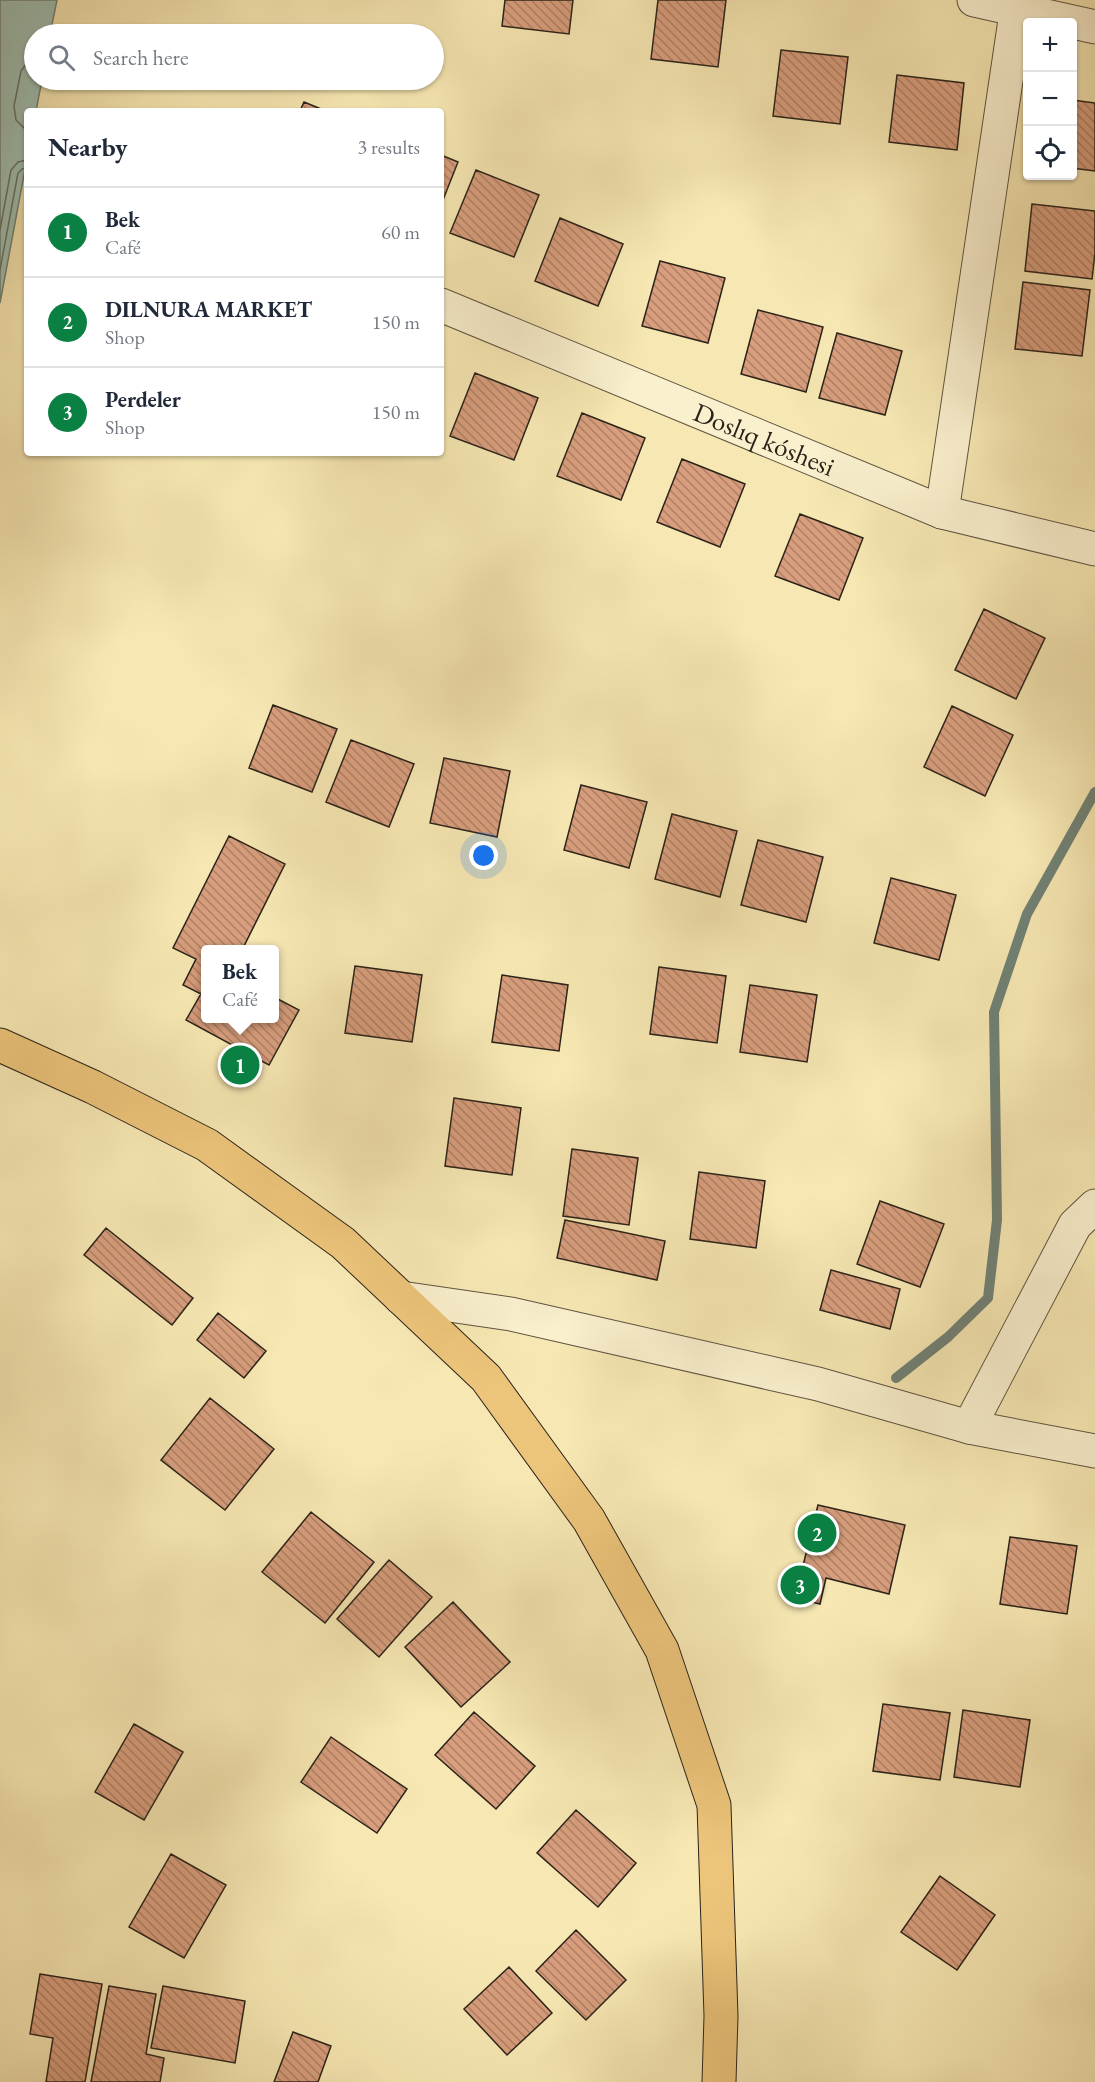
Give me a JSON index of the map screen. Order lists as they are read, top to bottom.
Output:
{
  "streets": {
    "street": ["Doslıq kóshesi"]
  },
  "page": {
    "map_buttons": ["+", "−"],
    "search": "Search here",
    "heading": ["Nearby", "3 results"],
    "list": [
      {
        "mark": "1",
        "name": "Bek",
        "note": "Café",
        "value": "60 m"
      },
      {
        "mark": "2",
        "name": "DILNURA MARKET",
        "note": "Shop",
        "value": "150 m"
      },
      {
        "mark": "3",
        "name": "Perdeler",
        "note": "Shop",
        "value": "150 m"
      }
    ],
    "popup": ["Bek", "Café"],
    "pins": ["1", "2", "3"]
  }
}
